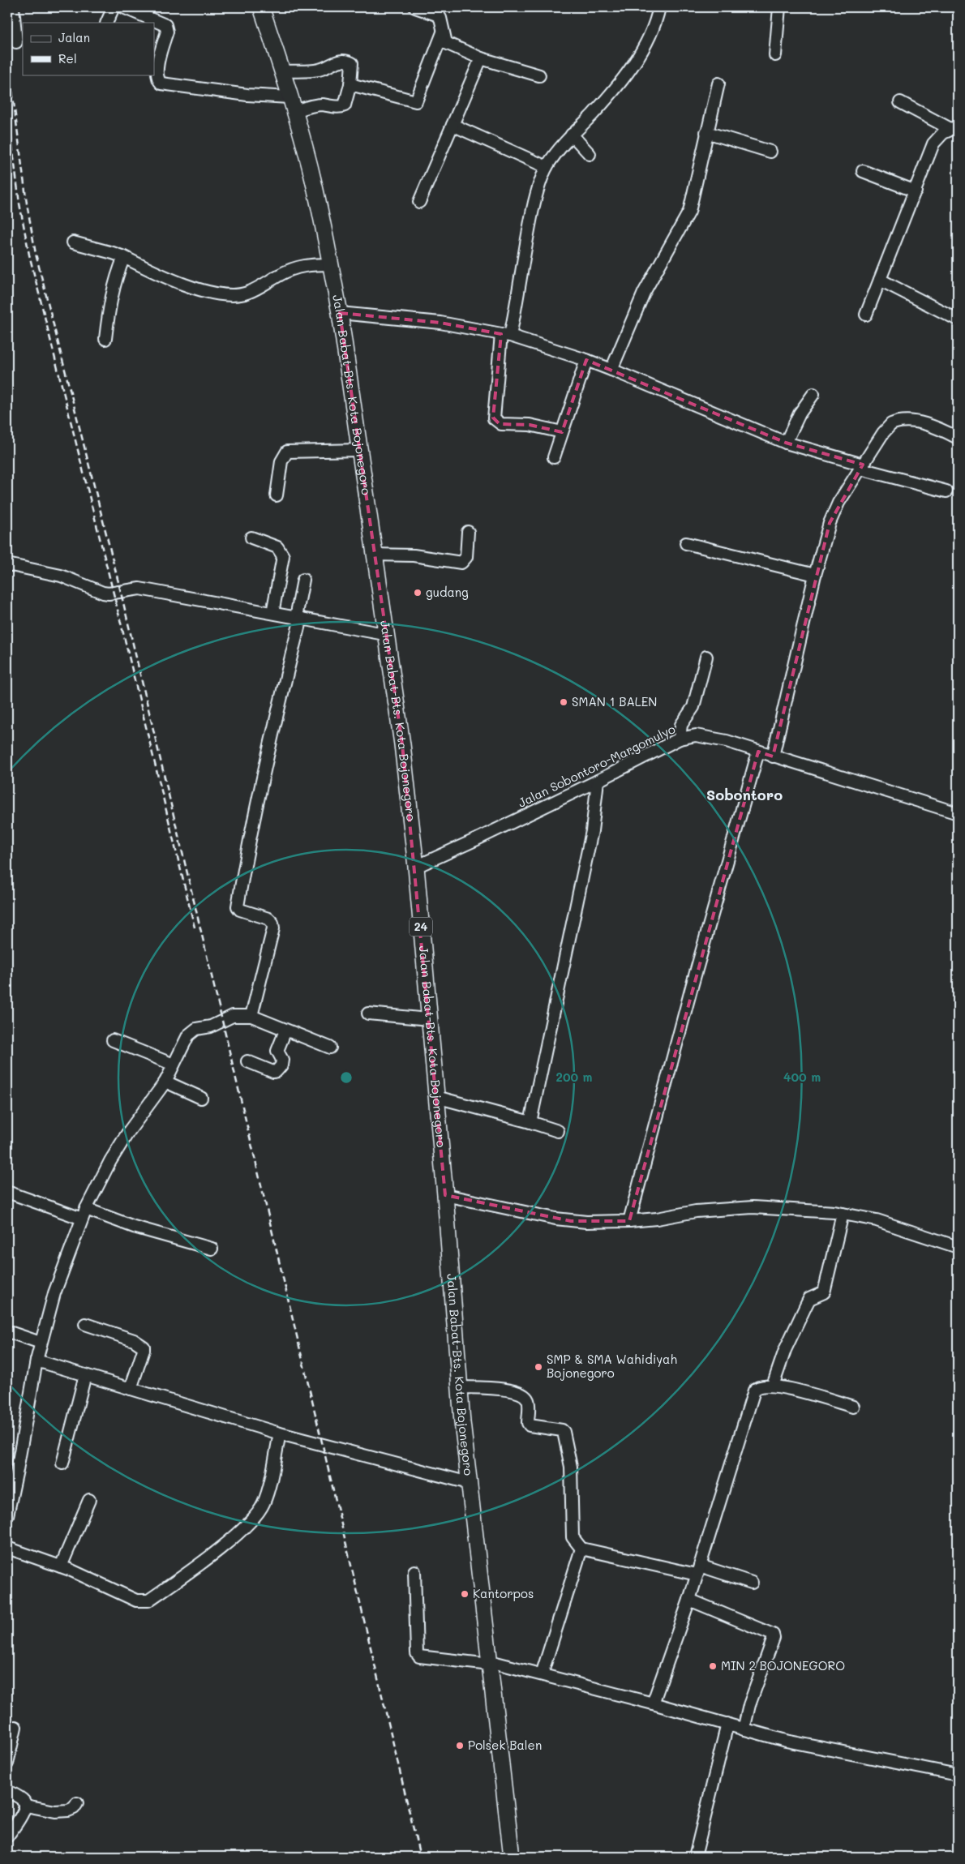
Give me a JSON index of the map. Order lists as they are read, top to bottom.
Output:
{
  "streets": {
    "highway": ["Jalan Babat-Bts. Kota Bojonegoro", "24"],
    "street": ["Jalan Sobontoro-Margomulyo"]
  },
  "crossings": [
    ["Jalan Babat-Bts. Kota Bojonegoro", "Jalan Sobontoro-Margomulyo"]
  ],
  "districts": ["Sobontoro"],
  "places": [
    "gudang",
    "SMAN 1 BALEN",
    "SMP & SMA Wahidiyah Bojonegoro",
    "Kantorpos",
    "MIN 2 BOJONEGORO",
    "Polsek Balen"
  ],
  "legend": ["Jalan", "Rel"],
  "rings": ["200 m", "400 m"]
}
